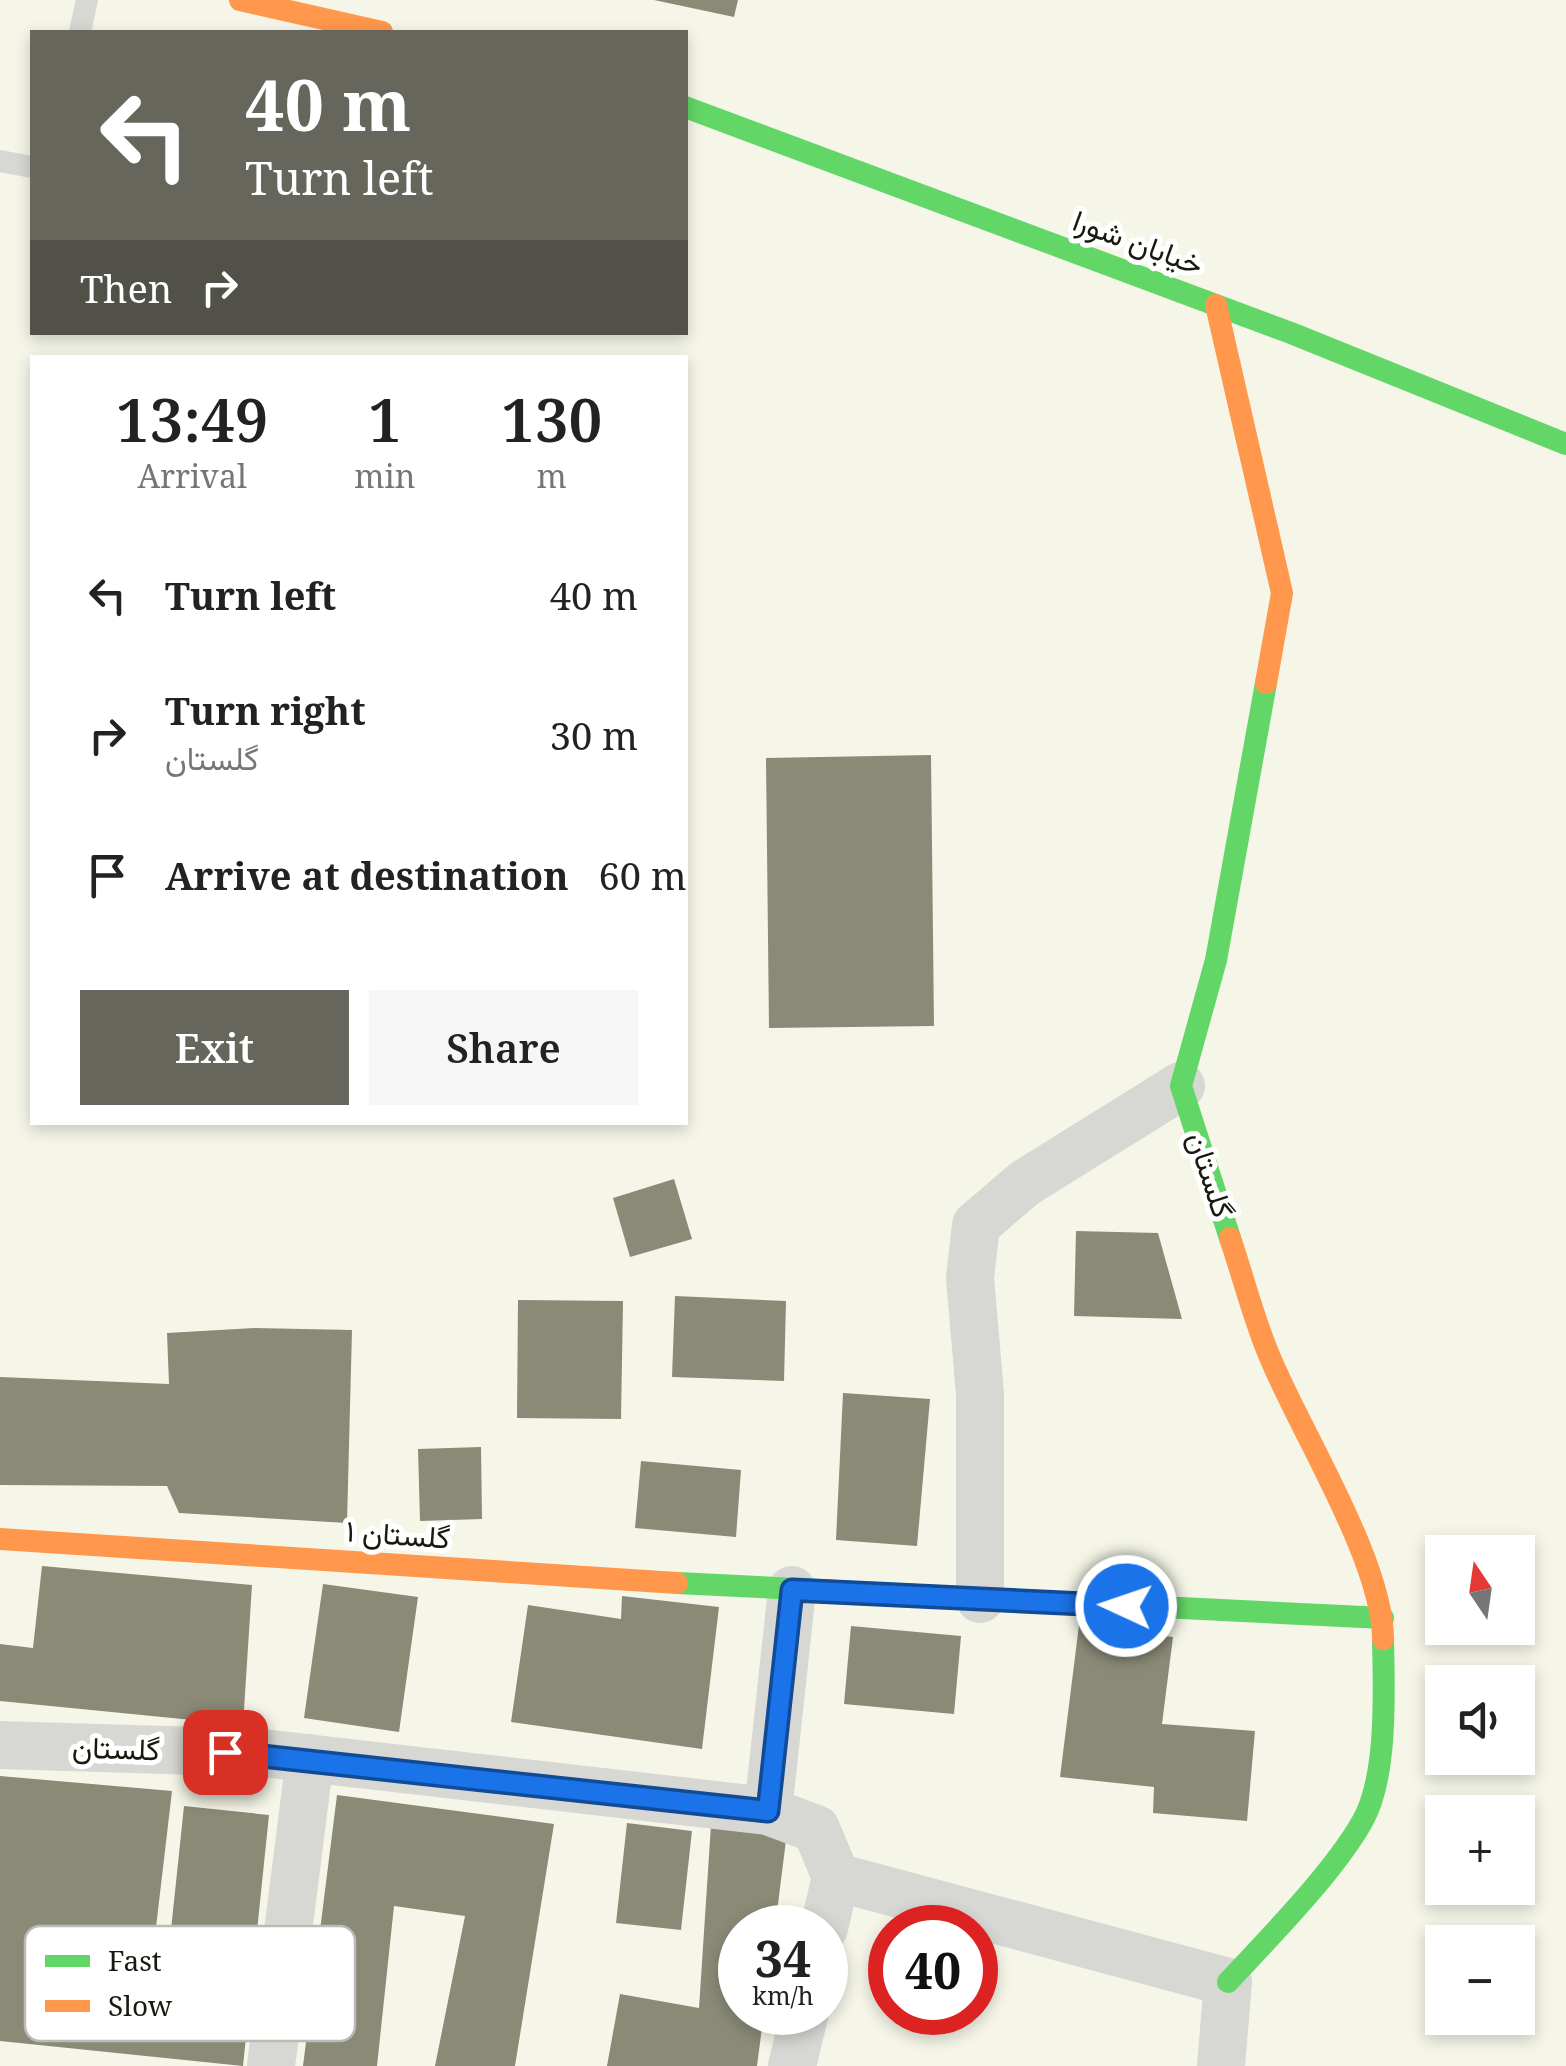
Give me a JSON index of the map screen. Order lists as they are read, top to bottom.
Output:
{
  "streets": {
    "street": ["خیابان شورا", "گلستان", "گلستان ۱"]
  },
  "crossings": [
    ["گلستان", "گلستان ۱"]
  ],
  "legend": ["Fast", "Slow"],
  "north": "top",
  "page": {
    "turn": ["40 m", "Turn left"],
    "then": "Then",
    "eta": [
      "13:49",
      "Arrival",
      "1",
      "min",
      "130",
      "m"
    ],
    "list": [
      {
        "name": "Turn left",
        "value": "40 m"
      },
      {
        "name": "Turn right",
        "note": "گلستان",
        "value": "30 m"
      },
      {
        "name": "Arrive at destination",
        "value": "60 m"
      }
    ],
    "buttons": ["Exit", "Share"],
    "map_buttons": ["+", "−"],
    "speed": "34 km/h",
    "limit": "40"
  }
}
